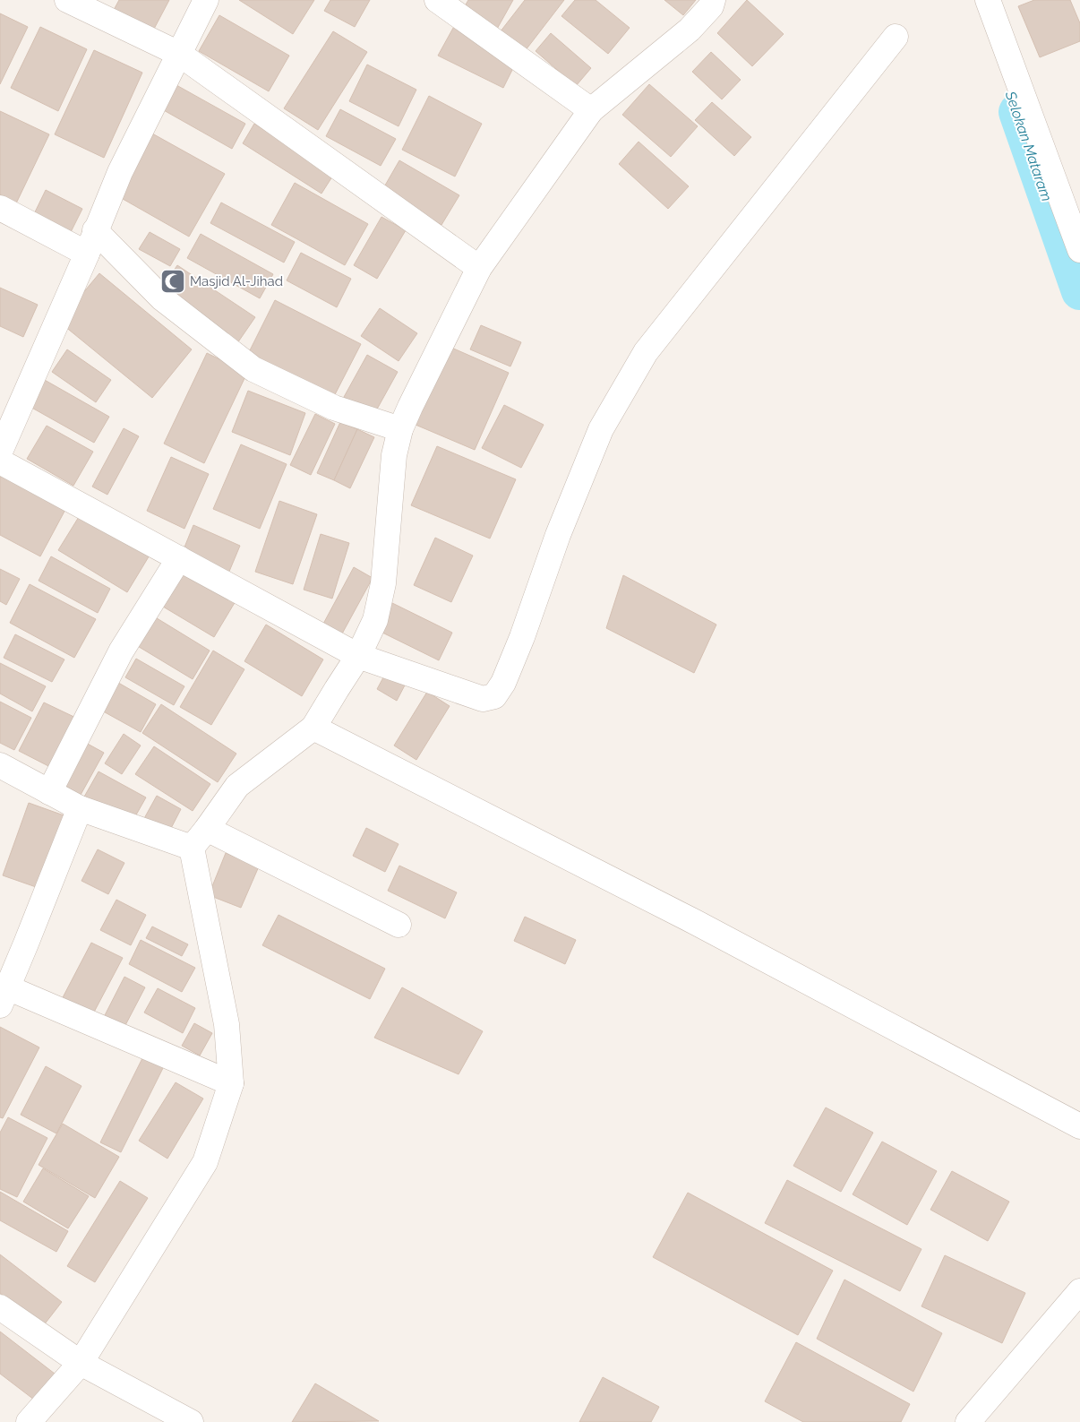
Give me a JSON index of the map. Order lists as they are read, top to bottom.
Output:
{
  "water": ["Selokan Mataram"],
  "places": {
    "mosque": ["Masjid Al-Jihad"]
  }
}
